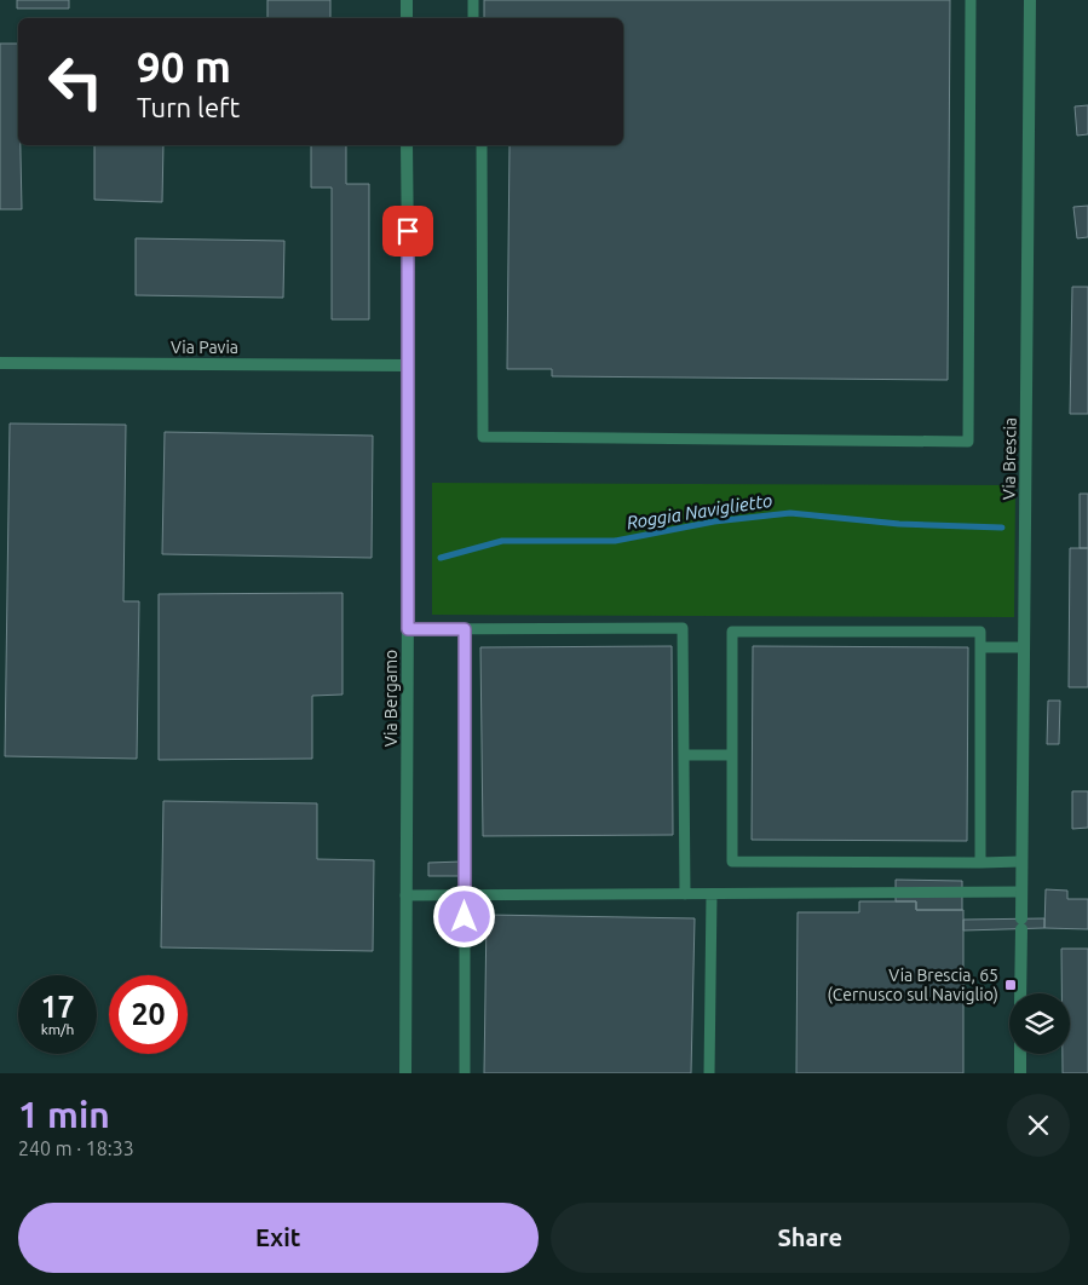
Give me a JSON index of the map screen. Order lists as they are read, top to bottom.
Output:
{
  "streets": {
    "street": ["Via Pavia", "Via Brescia", "Via Bergamo"]
  },
  "crossings": [
    ["Via Pavia", "Via Bergamo"]
  ],
  "water": ["Roggia Naviglietto"],
  "places": {
    "transit": ["Via Brescia, 65 (Cernusco sul Naviglio)"]
  },
  "page": {
    "turn": ["90 m", "Turn left"],
    "speed": "17 km/h",
    "limit": "20",
    "heading": ["1 min", "240 m · 18:33"],
    "buttons": ["Exit", "Share"]
  }
}
